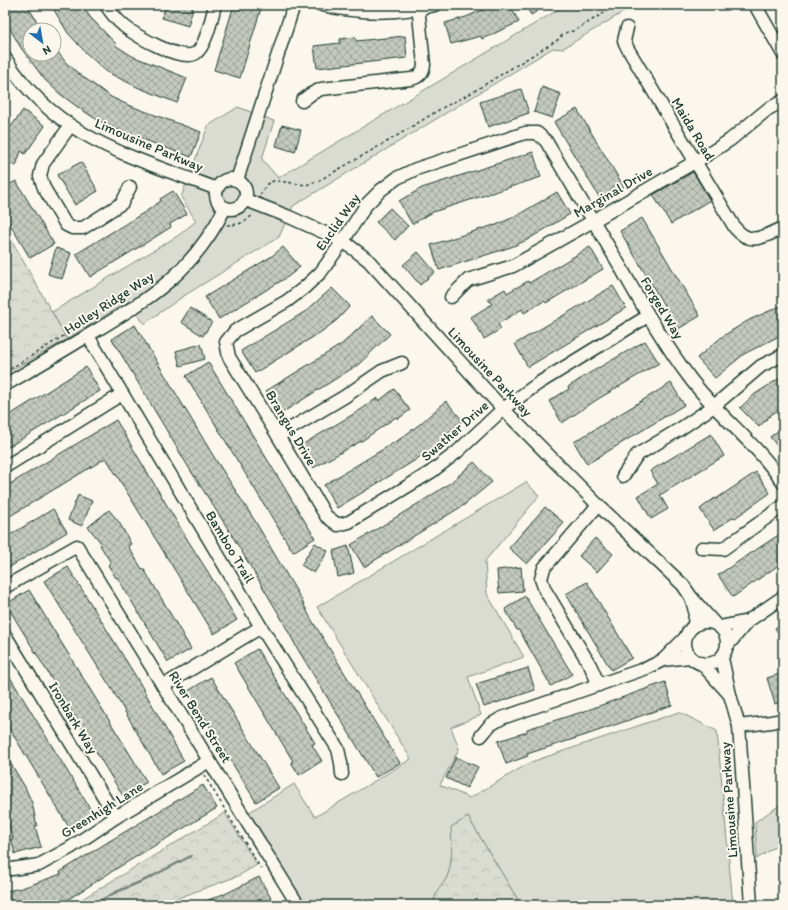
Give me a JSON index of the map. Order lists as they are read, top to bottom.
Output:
{
  "streets": {
    "street": [
      "Maida Road",
      "Limousine Parkway",
      "Marginal Drive",
      "Euclid Way",
      "Holley Ridge Way",
      "Forged Way",
      "Brangus Drive",
      "Swather Drive",
      "Bamboo Trail",
      "River Bend Street",
      "Ironbark Way",
      "Greenhigh Lane"
    ]
  },
  "crossings": [
    ["Maida Road", "Marginal Drive"],
    ["Limousine Parkway", "Euclid Way"],
    ["Limousine Parkway", "Holley Ridge Way"],
    ["Limousine Parkway", "Swather Drive"],
    ["Marginal Drive", "Forged Way"],
    ["Euclid Way", "Forged Way"],
    ["Euclid Way", "Brangus Drive"],
    ["Holley Ridge Way", "Bamboo Trail"],
    ["Forged Way", "Swather Drive"],
    ["Brangus Drive", "Swather Drive"],
    ["River Bend Street", "Greenhigh Lane"],
    ["Ironbark Way", "Greenhigh Lane"]
  ],
  "north": "bottom right"
}
